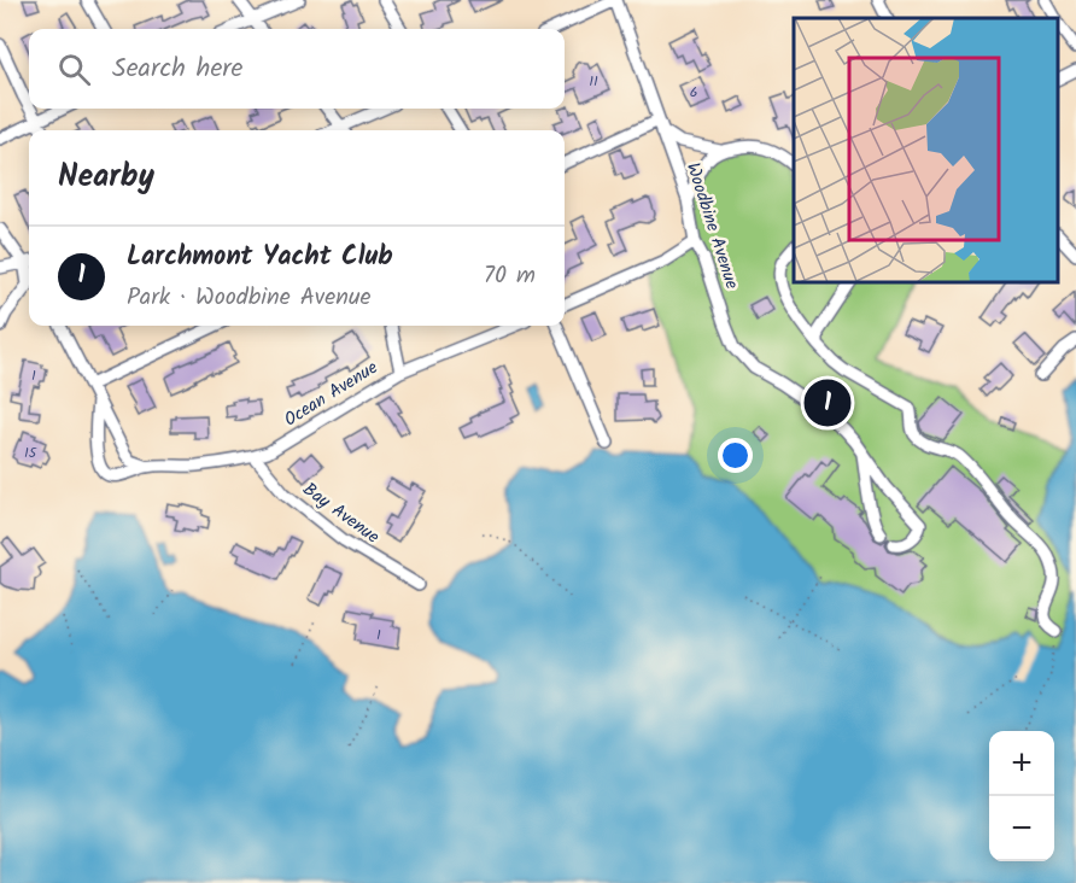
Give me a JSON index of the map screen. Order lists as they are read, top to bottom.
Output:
{
  "streets": {
    "street": ["Woodbine Avenue", "Ocean Avenue", "Bay Avenue"]
  },
  "crossings": [
    ["Ocean Avenue", "Bay Avenue"]
  ],
  "house_numbers": [
    "11",
    "6",
    "1",
    "15",
    "1"
  ],
  "page": {
    "search": "Search here",
    "heading": "Nearby",
    "list": [
      {
        "mark": "1",
        "name": "Larchmont Yacht Club",
        "note": "Park · Woodbine Avenue",
        "value": "70 m"
      }
    ],
    "pins": "1",
    "map_buttons": ["+", "−"]
  }
}
